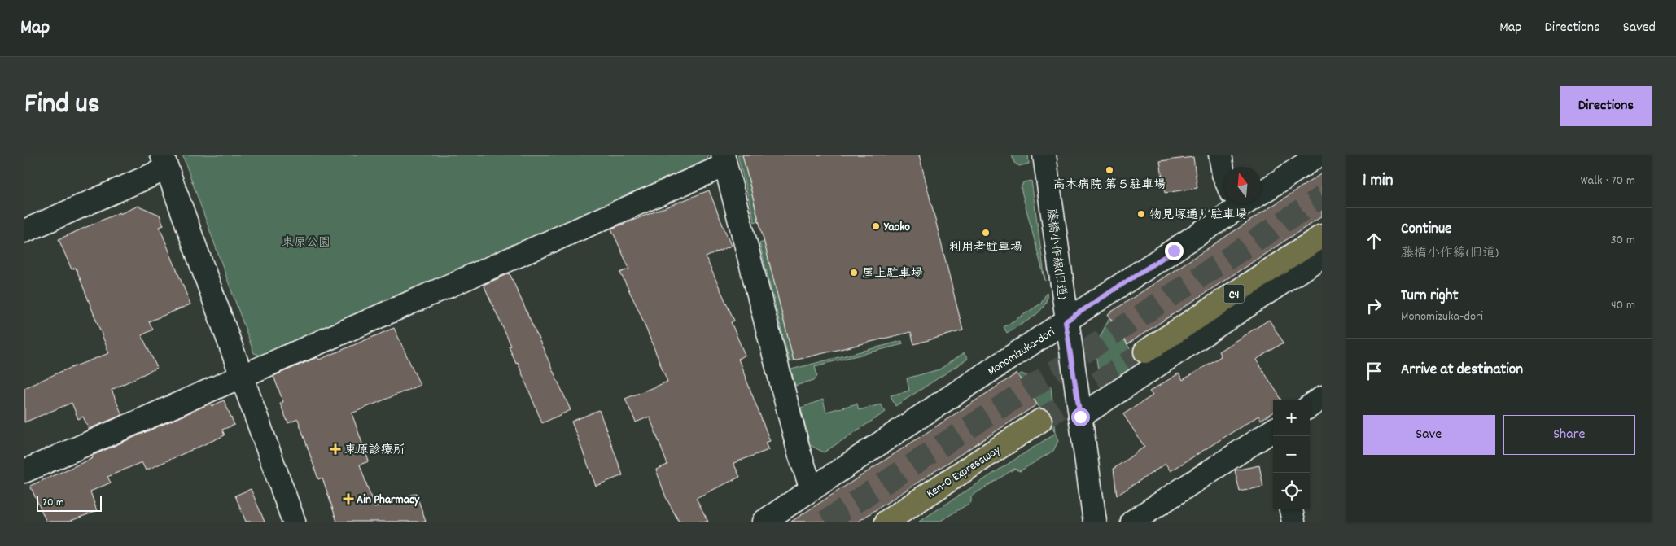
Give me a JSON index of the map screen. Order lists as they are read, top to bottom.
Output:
{
  "streets": {
    "highway": ["C4", "Ken-O Expressway"],
    "street": ["藤橋小作線(旧道)", "Monomizuka-dori"]
  },
  "crossings": [
    ["藤橋小作線(旧道)", "Monomizuka-dori"]
  ],
  "parks": ["東原公園"],
  "places": {
    "other": [
      "高木病院 第５駐車場",
      "物見塚通り駐車場",
      "Yaoko",
      "利用者駐車場",
      "屋上駐車場"
    ],
    "health": ["東原診療所", "Ain Pharmacy"]
  },
  "scale_bar": "20 m",
  "north": "top",
  "page": {
    "header": "Map",
    "nav": ["Map", "Directions", "Saved"],
    "title": "Find us",
    "buttons": [
      "Directions",
      ["Save", "Share"]
    ],
    "heading": ["1 min", "Walk · 70 m"],
    "list": [
      ["Continue", "藤橋小作線(旧道)", "30 m"],
      ["Turn right", "Monomizuka-dori", "40 m"],
      "Arrive at destination"
    ],
    "map_buttons": ["+", "−"],
    "scale": "20 m"
  }
}
